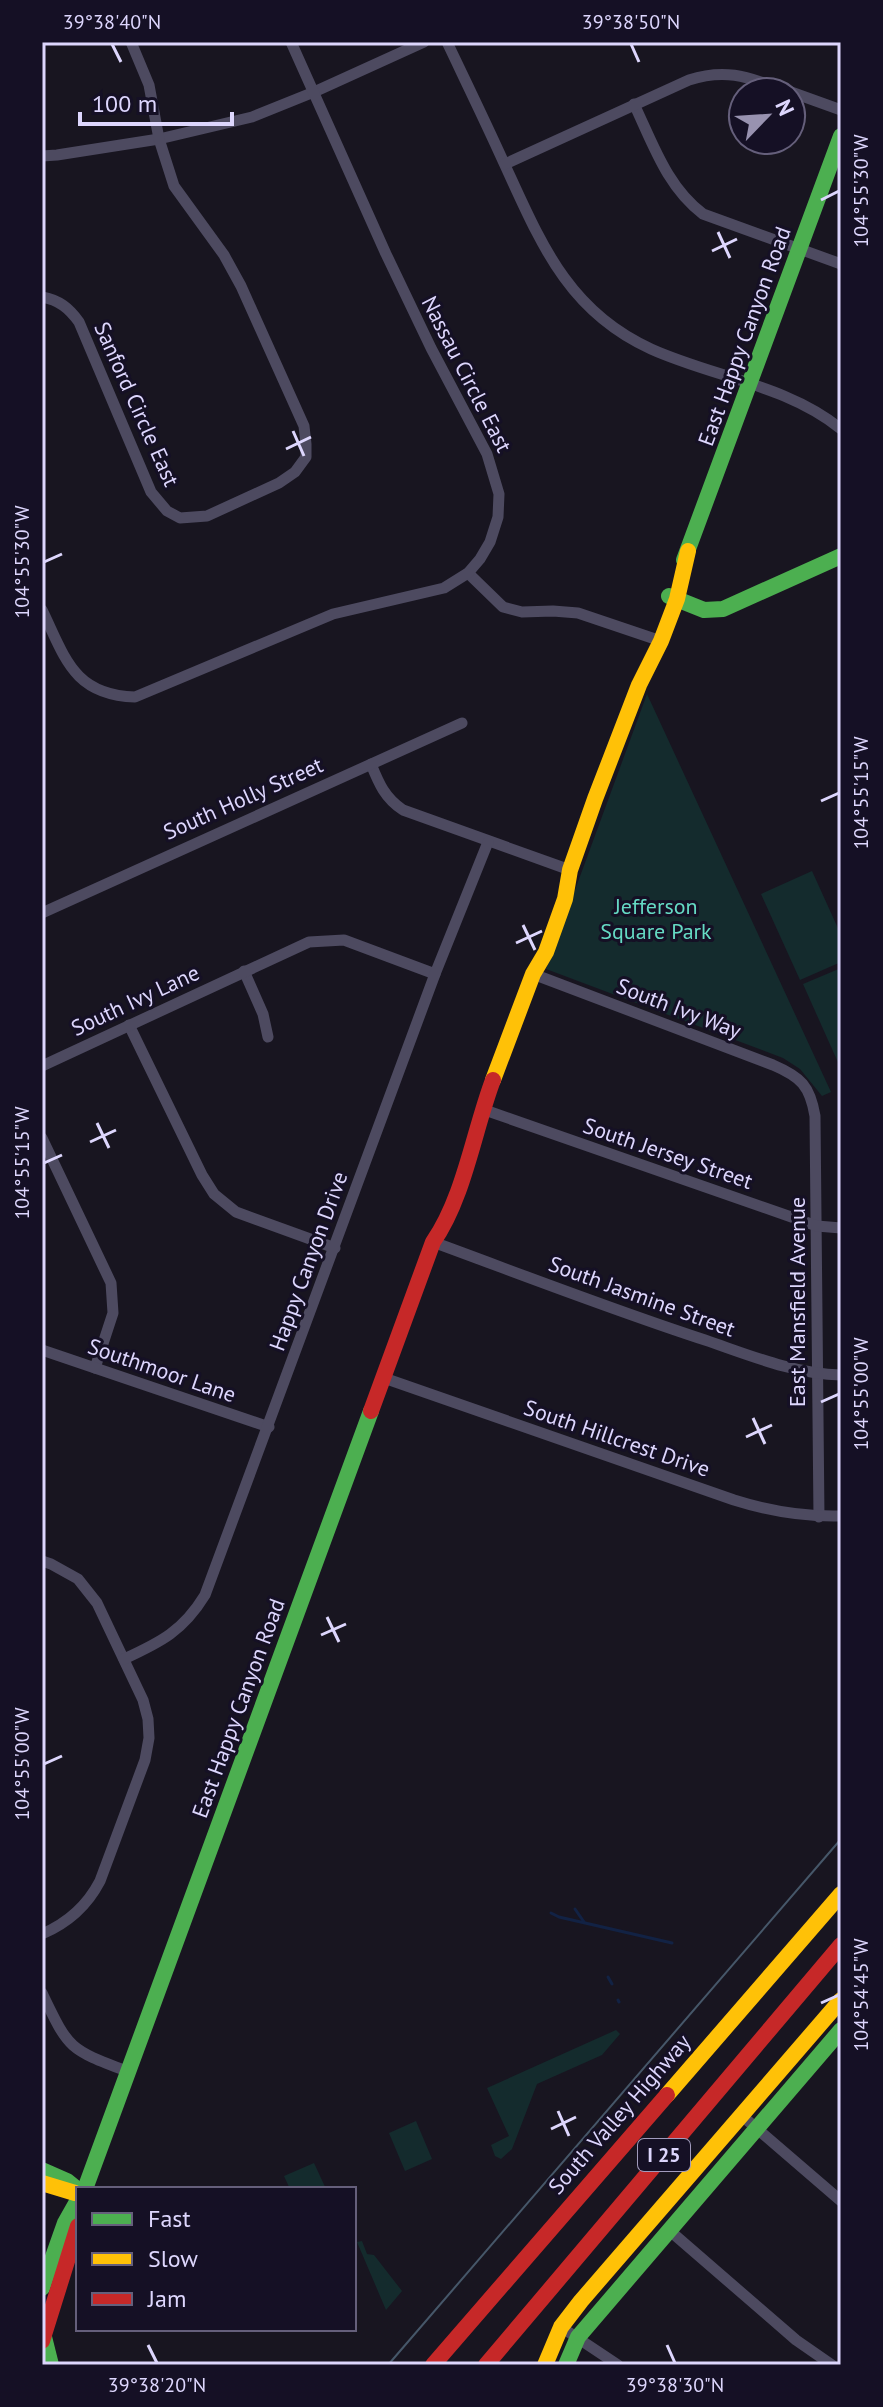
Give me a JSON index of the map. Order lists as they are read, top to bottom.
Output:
{
  "streets": {
    "main road": ["East Happy Canyon Road", "South Valley Highway", "I 25"],
    "street": [
      "Nassau Circle East",
      "Sanford Circle East",
      "South Holly Street",
      "South Ivy Lane",
      "South Ivy Way",
      "South Jersey Street",
      "Happy Canyon Drive",
      "South Jasmine Street",
      "East Mansfield Avenue",
      "Southmoor Lane",
      "South Hillcrest Drive"
    ]
  },
  "crossings": [
    ["East Happy Canyon Road", "South Ivy Way"],
    ["East Happy Canyon Road", "South Jersey Street"],
    ["East Happy Canyon Road", "South Jasmine Street"],
    ["East Happy Canyon Road", "South Hillcrest Drive"],
    ["South Ivy Lane", "Happy Canyon Drive"],
    ["South Ivy Way", "East Mansfield Avenue"],
    ["South Jersey Street", "East Mansfield Avenue"],
    ["Happy Canyon Drive", "Southmoor Lane"],
    ["South Jasmine Street", "East Mansfield Avenue"],
    ["East Mansfield Avenue", "South Hillcrest Drive"]
  ],
  "parks": ["Jefferson Square Park"],
  "legend": ["Fast", "Slow", "Jam"],
  "scale_bar": "100 m",
  "north": "top right",
  "coordinates": [
    "39°38'40\"N",
    "39°38'50\"N",
    "104°55'30\"W",
    "104°55'15\"W",
    "104°55'00\"W",
    "104°54'45\"W",
    "39°38'20\"N",
    "39°38'30\"N"
  ]
}
